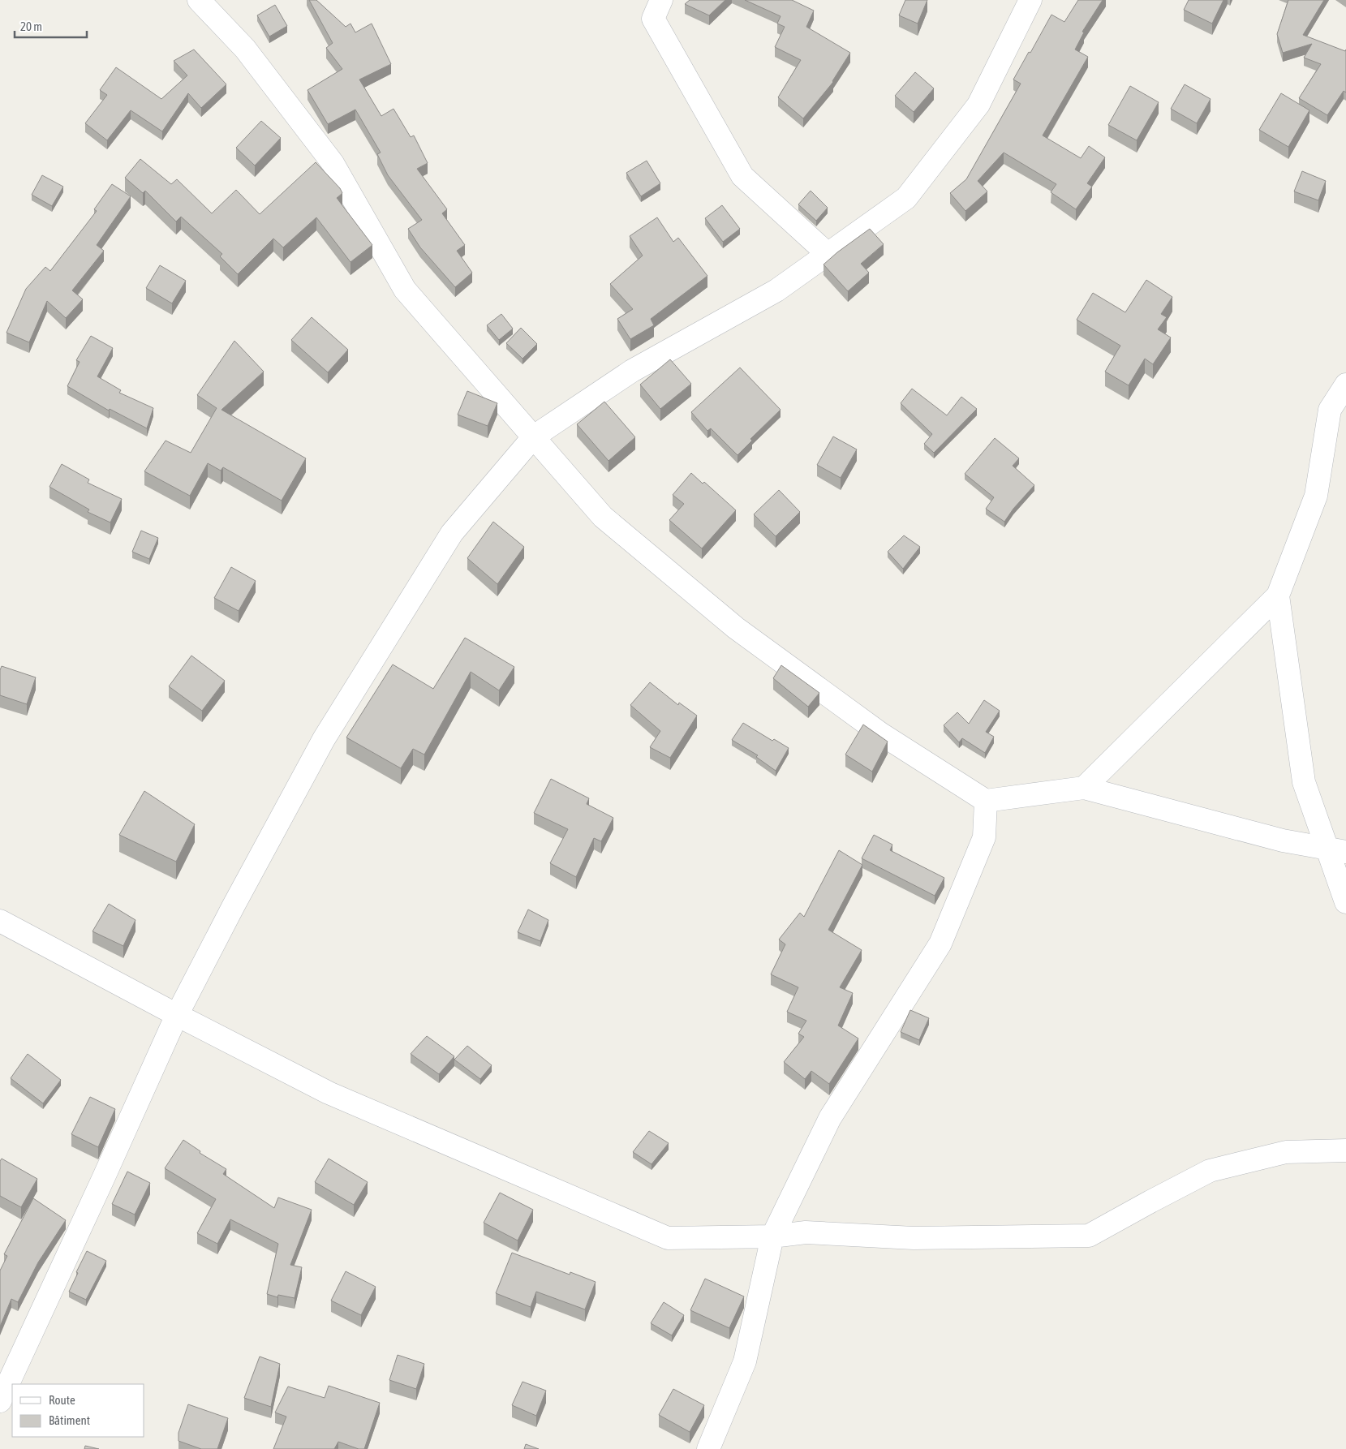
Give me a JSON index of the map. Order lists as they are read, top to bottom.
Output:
{
  "legend": ["Route", "Bâtiment"],
  "scale_bar": "20 m"
}
